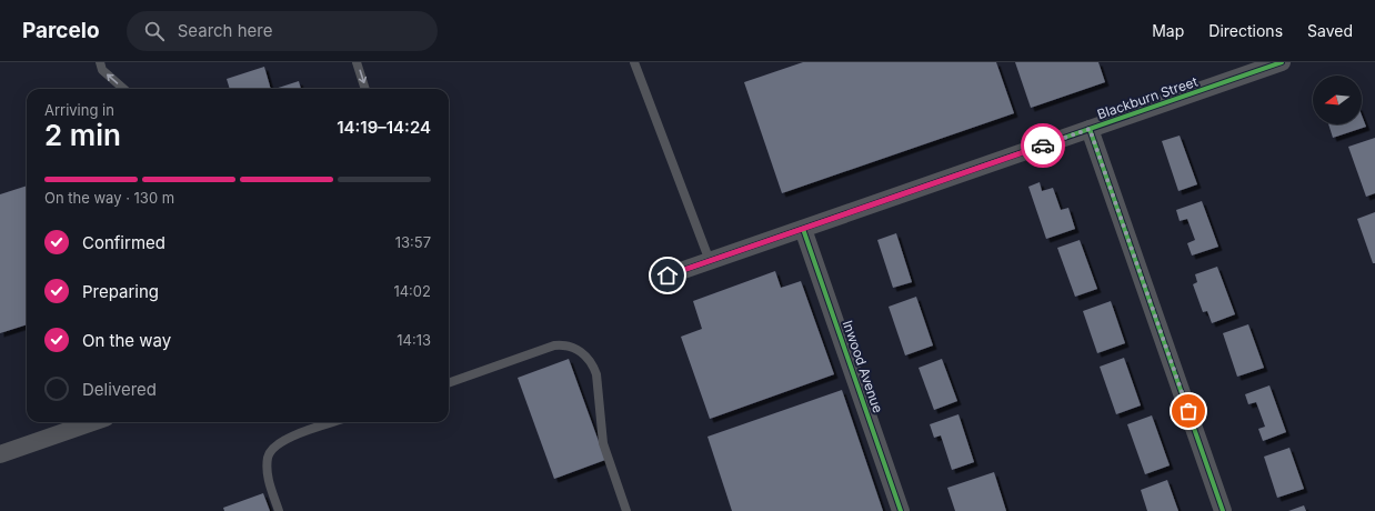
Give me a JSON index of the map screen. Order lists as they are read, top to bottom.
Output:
{
  "streets": {
    "street": ["Blackburn Street", "Inwood Avenue"]
  },
  "crossings": [
    ["Blackburn Street", "Inwood Avenue"]
  ],
  "north": "left",
  "page": {
    "header": "Parcelo",
    "search": "Search here",
    "nav": ["Map", "Directions", "Saved"],
    "heading": ["2 min", "Arriving in", "14:19–14:24"],
    "bar": "On the way · 130 m",
    "list": [
      ["Confirmed", "13:57"],
      ["Preparing", "14:02"],
      ["On the way", "14:13"],
      "Delivered"
    ]
  }
}
